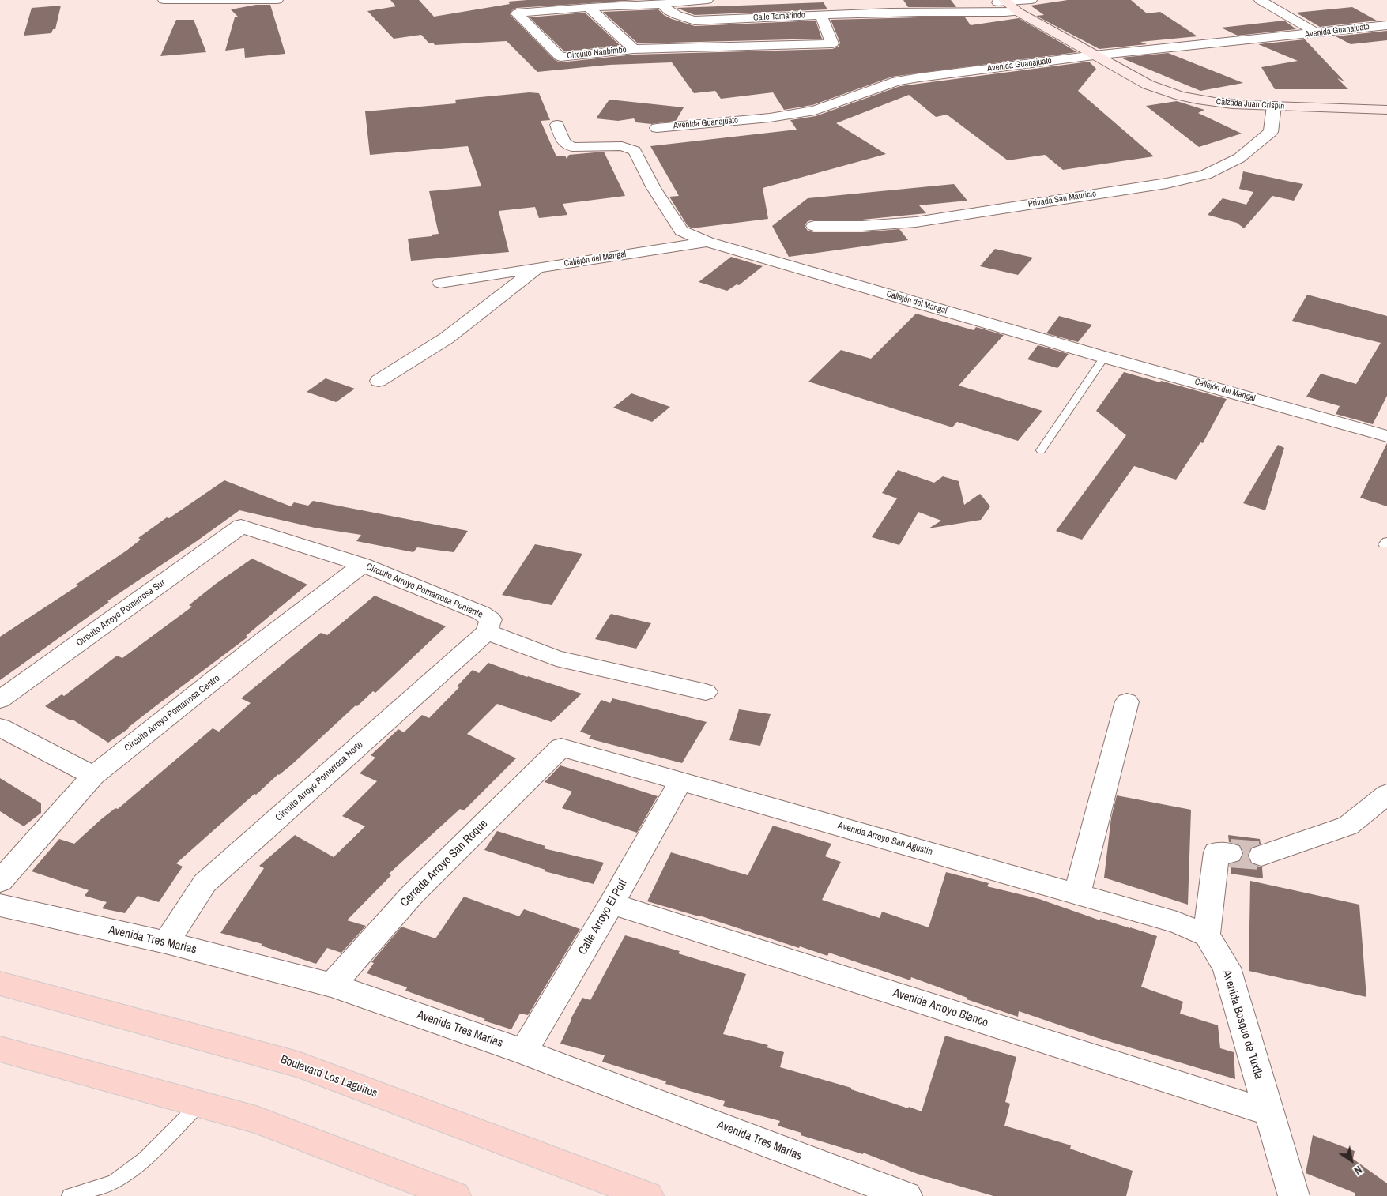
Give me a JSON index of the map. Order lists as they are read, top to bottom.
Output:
{
  "streets": {
    "main road": ["Calzada Juan Crispin", "Boulevard Los Laguitos"],
    "street": [
      "Calle Tamarindo",
      "Avenida Guanajuato",
      "Circuito Nanbimbo",
      "Privada San Mauricio",
      "Callejón del Mangal",
      "Circuito Arroyo Pomarrosa Poniente",
      "Circuito Arroyo Pomarrosa Sur",
      "Circuito Arroyo Pomarrosa Centro",
      "Circuito Arroyo Pomarrosa Norte",
      "Avenida Arroyo San Agustín",
      "Cerrada Arroyo San Roque",
      "Calle Arroyo El Poti",
      "Avenida Tres Marías",
      "Avenida Arroyo Blanco",
      "Avenida Bosque de Tuxtla"
    ]
  },
  "crossings": [
    ["Calle Tamarindo", "Circuito Nanbimbo"],
    ["Avenida Guanajuato", "Calzada Juan Crispin"],
    ["Calzada Juan Crispin", "Privada San Mauricio"],
    ["Circuito Arroyo Pomarrosa Poniente", "Circuito Arroyo Pomarrosa Sur"],
    ["Circuito Arroyo Pomarrosa Poniente", "Circuito Arroyo Pomarrosa Centro"],
    ["Circuito Arroyo Pomarrosa Poniente", "Circuito Arroyo Pomarrosa Norte"],
    ["Circuito Arroyo Pomarrosa Norte", "Avenida Tres Marías"],
    ["Avenida Arroyo San Agustín", "Cerrada Arroyo San Roque"],
    ["Avenida Arroyo San Agustín", "Calle Arroyo El Poti"],
    ["Avenida Arroyo San Agustín", "Avenida Bosque de Tuxtla"],
    ["Cerrada Arroyo San Roque", "Avenida Tres Marías"],
    ["Calle Arroyo El Poti", "Avenida Tres Marías"],
    ["Calle Arroyo El Poti", "Avenida Arroyo Blanco"],
    ["Avenida Arroyo Blanco", "Avenida Bosque de Tuxtla"]
  ],
  "north": "bottom right"
}
